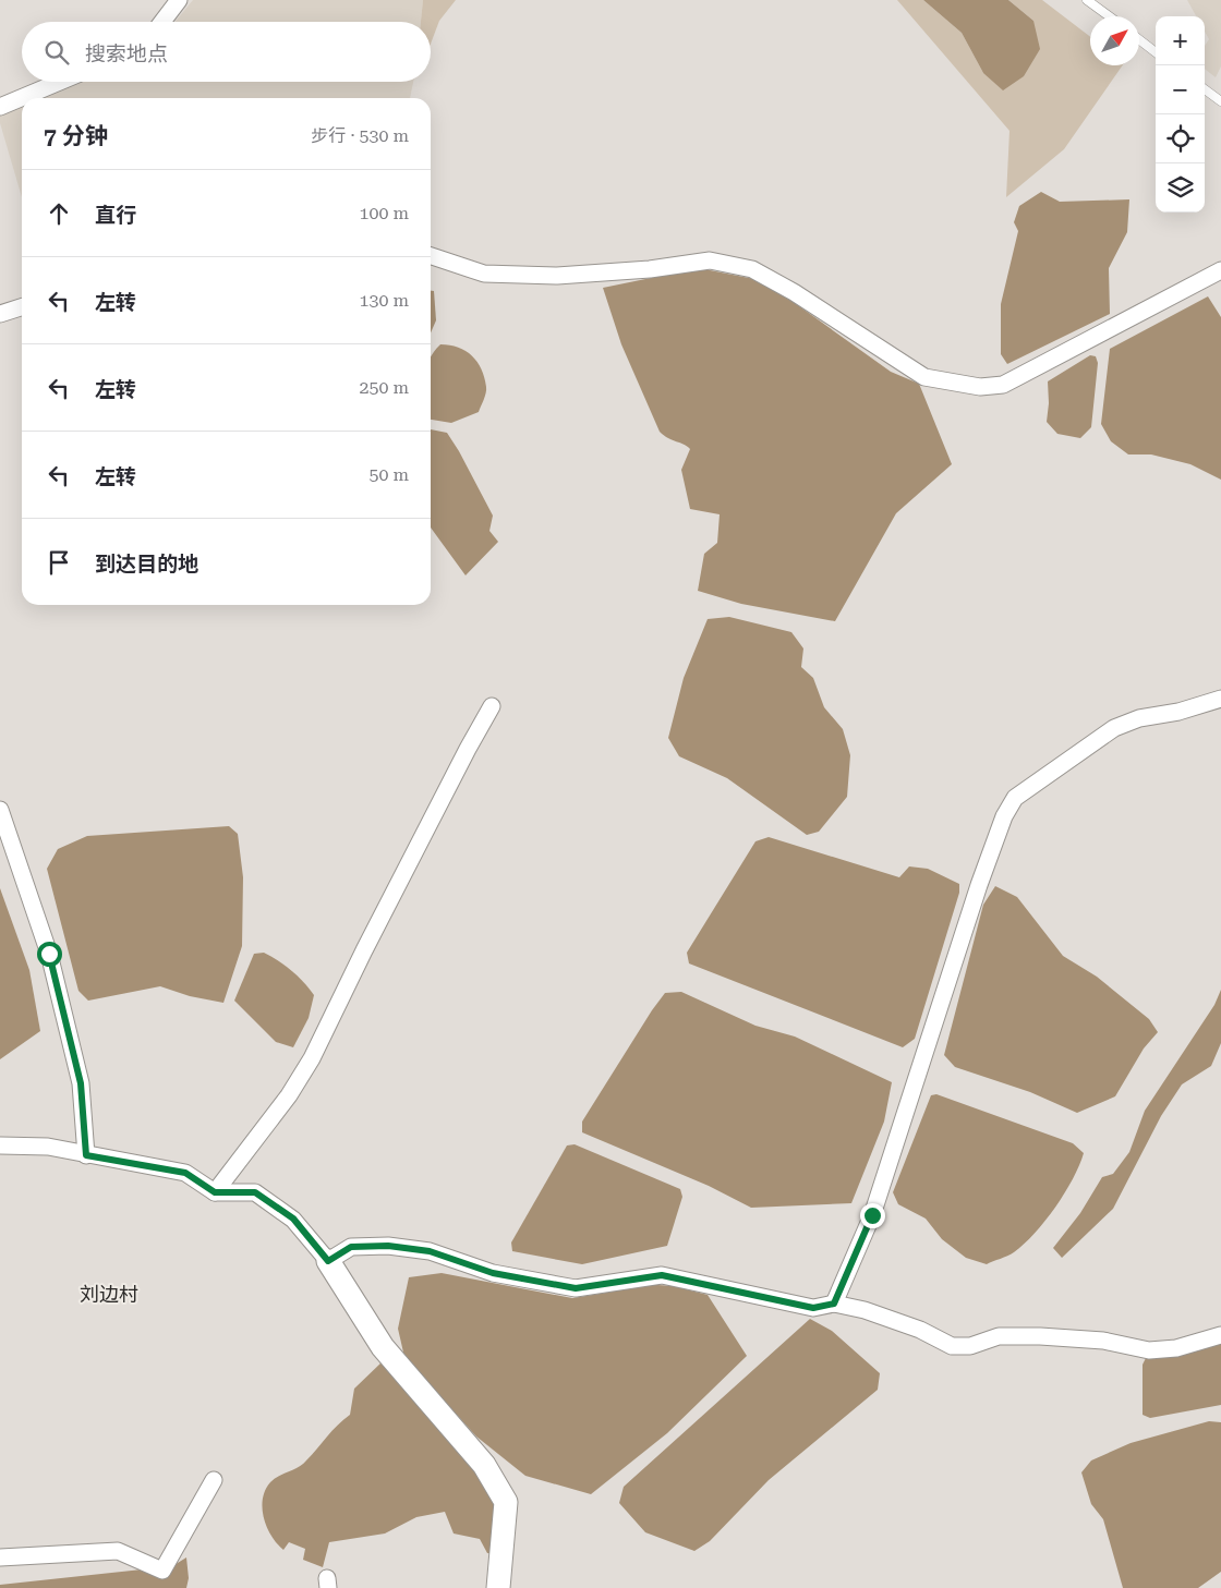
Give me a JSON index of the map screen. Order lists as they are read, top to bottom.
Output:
{
  "districts": ["刘边村"],
  "north": "top right",
  "page": {
    "map_buttons": ["+", "−"],
    "search": "搜索地点",
    "heading": ["7 分钟", "步行 · 530 m"],
    "list": [
      ["直行", "100 m"],
      ["左转", "130 m"],
      ["左转", "250 m"],
      ["左转", "50 m"],
      "到达目的地"
    ]
  }
}
